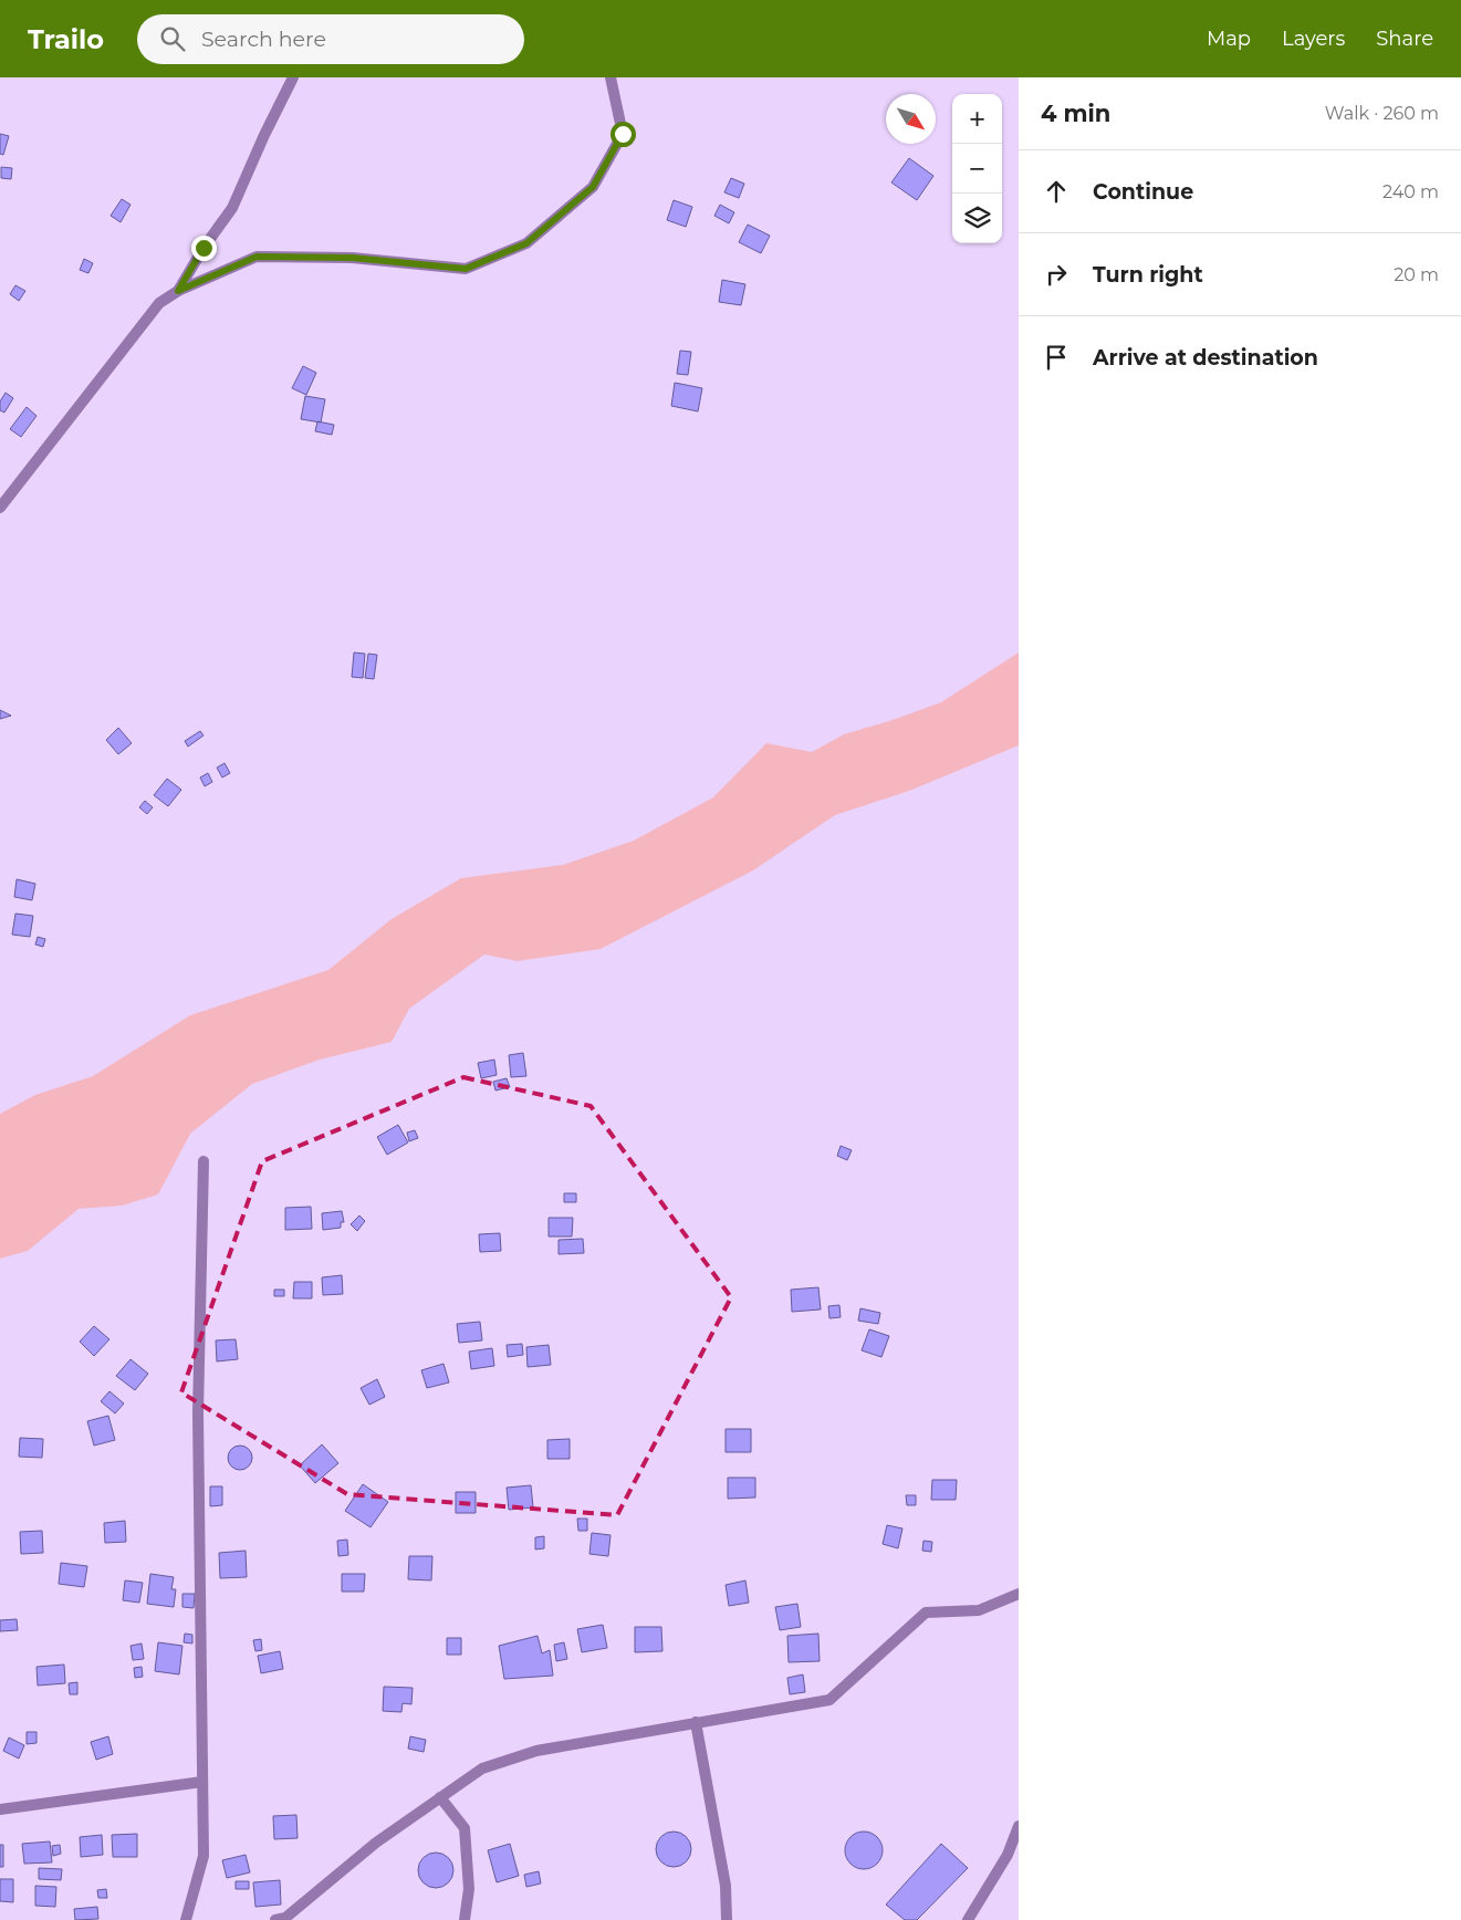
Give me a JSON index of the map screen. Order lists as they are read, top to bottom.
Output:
{
  "north": "bottom right",
  "page": {
    "header": "Trailo",
    "search": "Search here",
    "nav": ["Map", "Layers", "Share"],
    "heading": ["4 min", "Walk · 260 m"],
    "map_buttons": ["+", "−"],
    "list": [
      ["Continue", "240 m"],
      ["Turn right", "20 m"],
      "Arrive at destination"
    ]
  }
}
